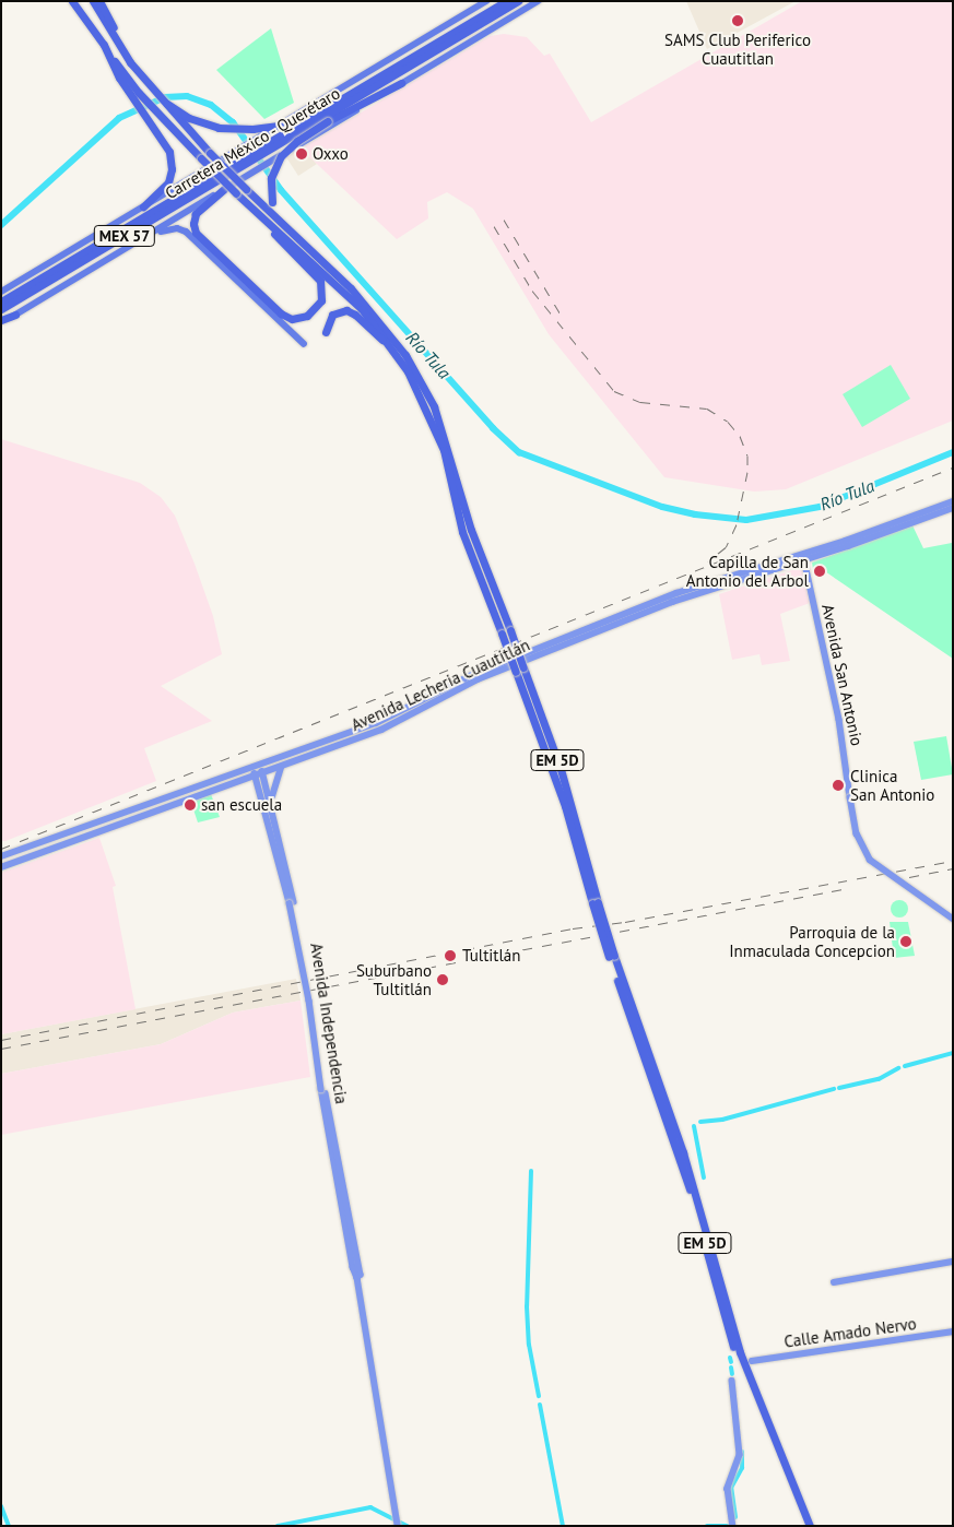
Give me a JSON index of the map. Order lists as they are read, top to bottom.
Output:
{
  "streets": {
    "highway": ["Carretera México - Querétaro", "MEX 57", "EM 5D"],
    "main road": [
      "Avenida San Antonio",
      "Avenida Lecheria Cuautitlán",
      "Avenida Independencia",
      "Calle Amado Nervo"
    ]
  },
  "crossings": [
    ["Avenida San Antonio", "Avenida Lecheria Cuautitlán"],
    ["Avenida Lecheria Cuautitlán", "Avenida Independencia"]
  ],
  "water": ["Río Tula"],
  "places": [
    "SAMS Club Periferico Cuautitlan",
    "Oxxo",
    "Capilla de San Antonio del Arbol",
    "Clinica San Antonio",
    "san escuela",
    "Parroquia de la Inmaculada Concepcion",
    "Tultitlán",
    "Suburbano Tultitlán"
  ]
}
